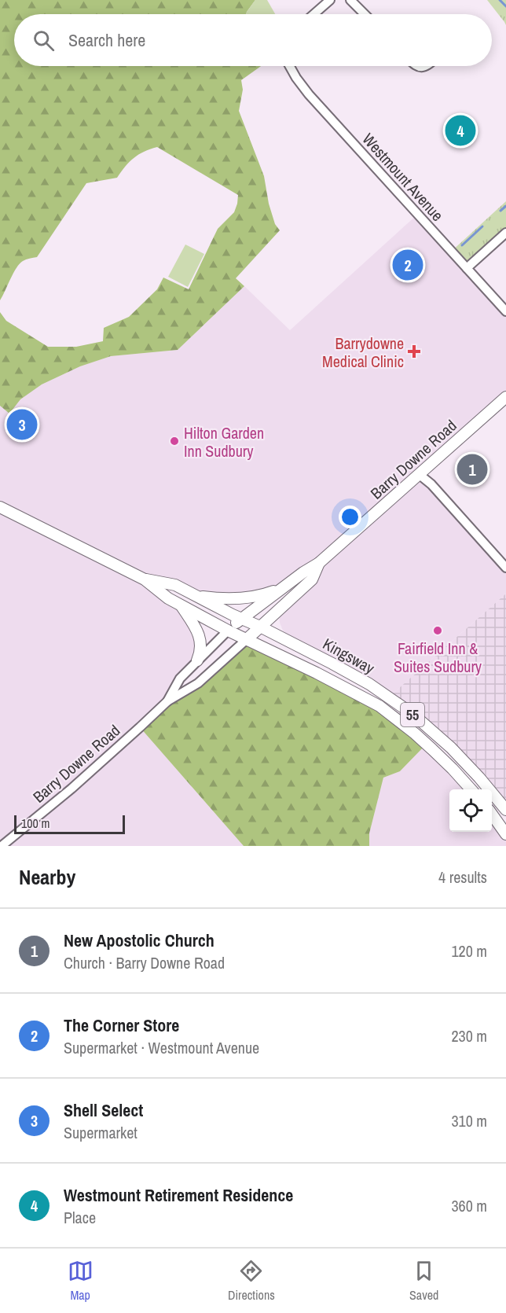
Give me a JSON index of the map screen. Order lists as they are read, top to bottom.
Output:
{
  "streets": {
    "main road": ["Barry Downe Road", "Kingsway", "55"],
    "street": ["Westmount Avenue"]
  },
  "crossings": [
    ["Barry Downe Road", "Kingsway"]
  ],
  "places": {
    "health": ["Barrydowne Medical Clinic"],
    "other": ["Hilton Garden Inn Sudbury", "Fairfield Inn & Suites Sudbury"]
  },
  "scale_bar": "100 m",
  "page": {
    "search": "Search here",
    "pins": [
      "4",
      "2",
      "3",
      "1"
    ],
    "scale": "100 m",
    "heading": ["Nearby", "4 results"],
    "list": [
      {
        "mark": "1",
        "name": "New Apostolic Church",
        "note": "Church · Barry Downe Road",
        "value": "120 m"
      },
      {
        "mark": "2",
        "name": "The Corner Store",
        "note": "Supermarket · Westmount Avenue",
        "value": "230 m"
      },
      {
        "mark": "3",
        "name": "Shell Select",
        "note": "Supermarket",
        "value": "310 m"
      },
      {
        "mark": "4",
        "name": "Westmount Retirement Residence",
        "note": "Place",
        "value": "360 m"
      }
    ],
    "nav": ["Map", "Directions", "Saved"]
  }
}
